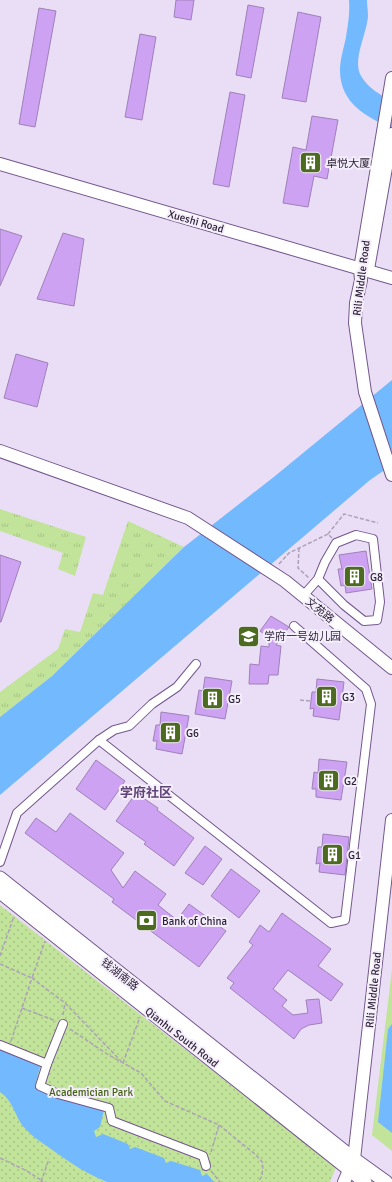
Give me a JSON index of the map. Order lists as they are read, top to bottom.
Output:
{
  "streets": {
    "main road": ["钱湖南路", "Qianhu South Road"],
    "street": ["Xueshi Road", "Rili Middle Road", "文苑路"]
  },
  "crossings": [
    ["Xueshi Road", "Rili Middle Road"],
    ["Rili Middle Road", "钱湖南路"],
    ["Rili Middle Road", "Qianhu South Road"],
    ["钱湖南路", "Qianhu South Road"]
  ],
  "districts": ["学府社区"],
  "parks": ["Academician Park"],
  "places": {
    "building": [
      "卓悦大厦",
      "G8",
      "G3",
      "G5",
      "G6",
      "G2",
      "G1"
    ],
    "school or university": ["学府一号幼儿园"],
    "bank": ["Bank of China"]
  }
}
